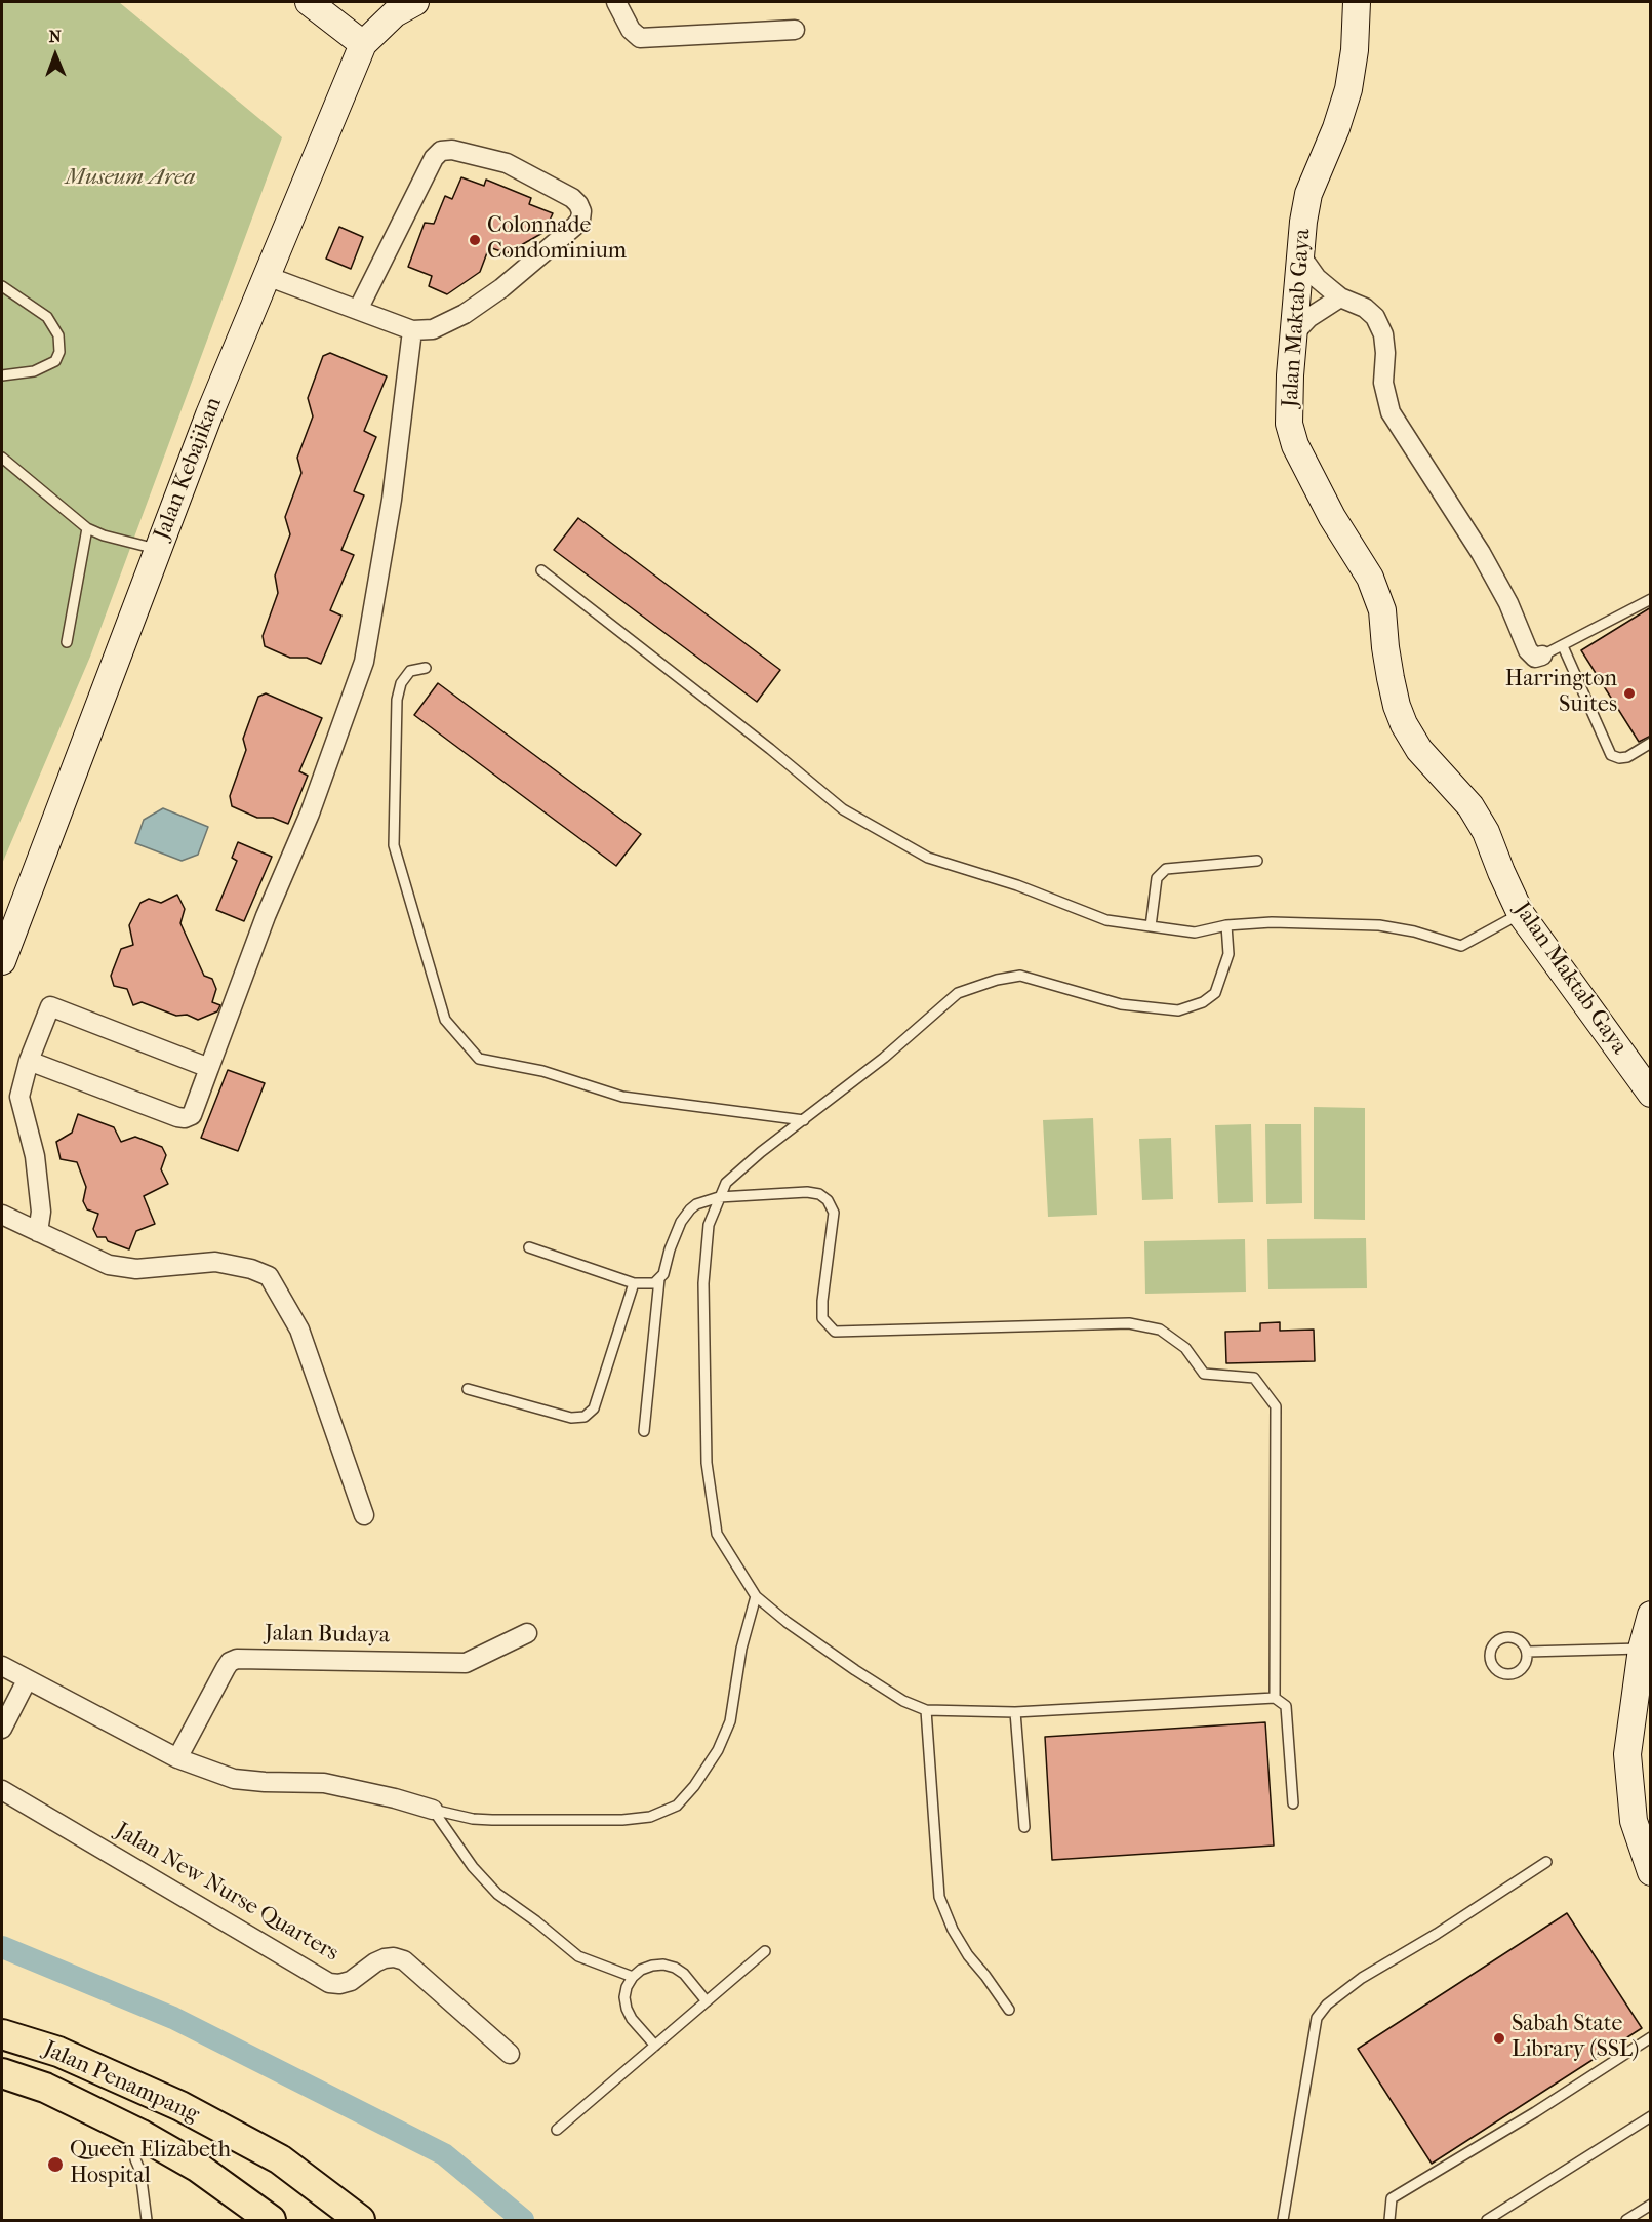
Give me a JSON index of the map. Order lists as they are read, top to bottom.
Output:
{
  "streets": {
    "main road": ["Jalan Penampang"],
    "street": [
      "Jalan Maktab Gaya",
      "Jalan Kebajikan",
      "Jalan Budaya",
      "Jalan New Nurse Quarters"
    ]
  },
  "parks": ["Museum Area"],
  "places": [
    "Colonnade Condominium",
    "Harrington Suites",
    "Sabah State Library (SSL)",
    "Queen Elizabeth Hospital"
  ],
  "north": "top"
}
